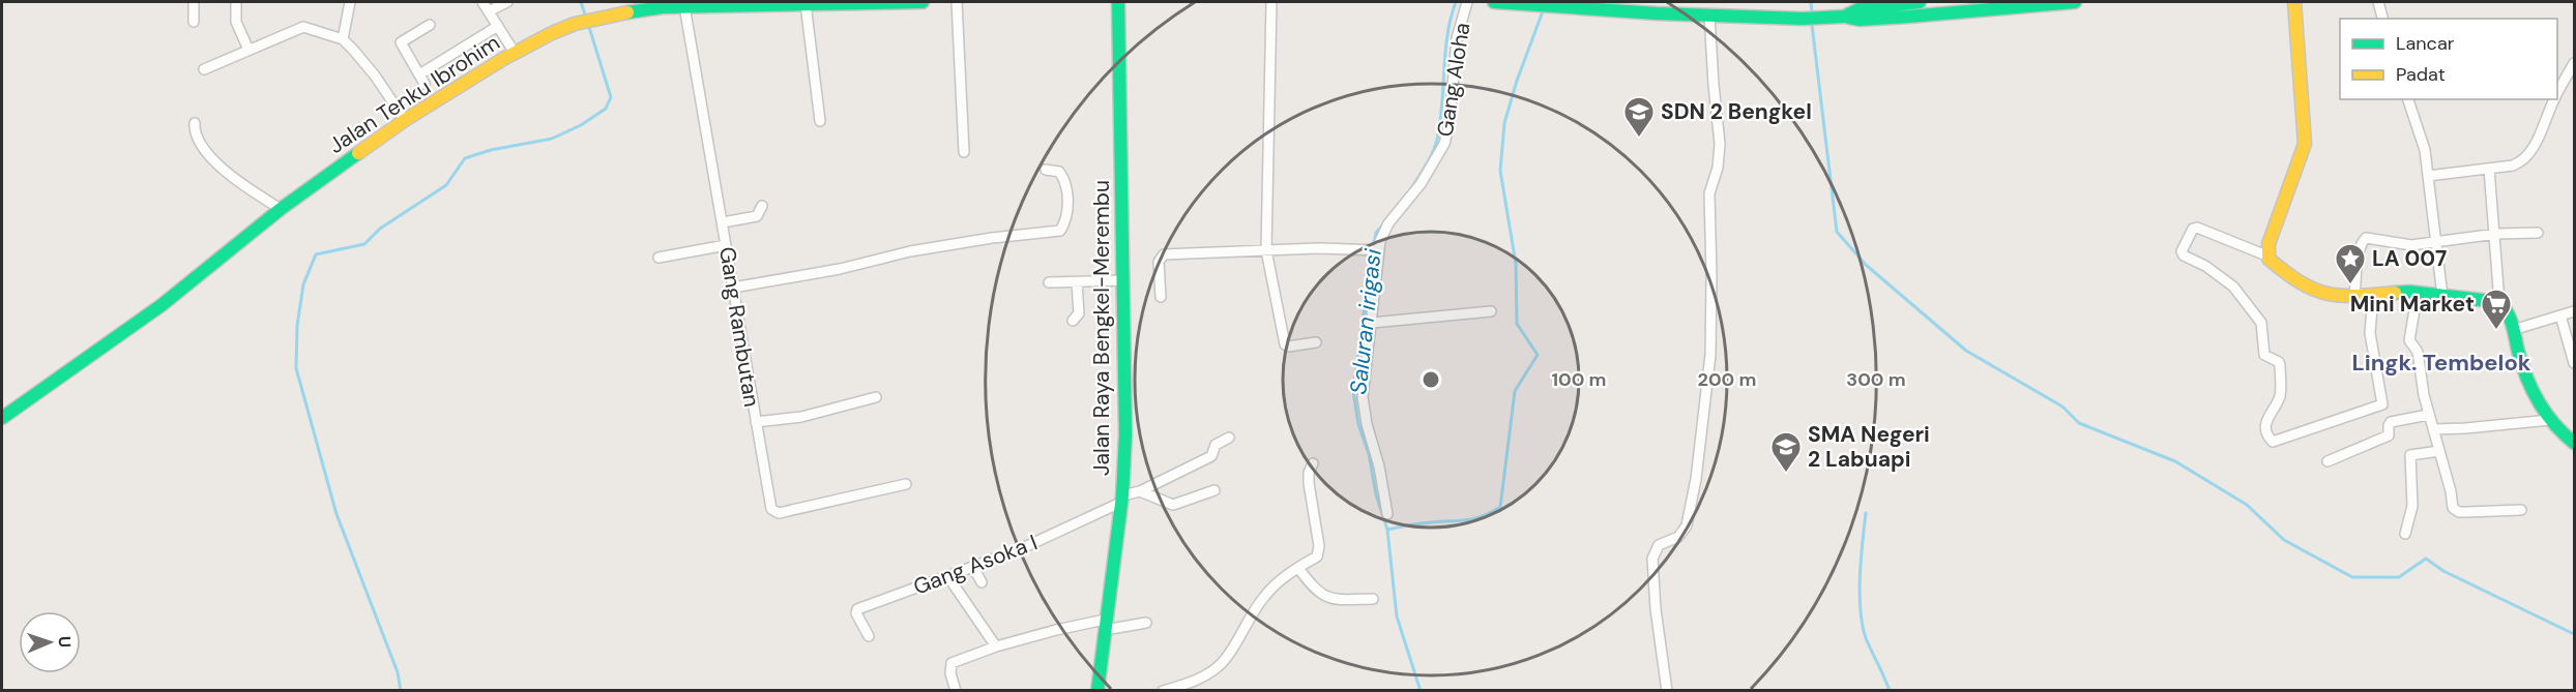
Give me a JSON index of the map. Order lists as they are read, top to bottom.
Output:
{
  "streets": {
    "main road": ["Jalan Tenku Ibrohim", "Jalan Raya Bengkel-Merembu"],
    "street": ["Gang Aloha", "Gang Rambutan", "Gang Asoka I"]
  },
  "crossings": [
    ["Jalan Tenku Ibrohim", "Gang Rambutan"],
    ["Jalan Raya Bengkel-Merembu", "Gang Asoka I"]
  ],
  "districts": ["Lingk. Tembelok"],
  "water": ["Saluran irigasi"],
  "places": {
    "school or university": ["SDN 2 Bengkel", "SMA Negeri 2 Labuapi"],
    "place": ["LA 007"],
    "supermarket": ["Mini Market"]
  },
  "legend": ["Lancar", "Padat"],
  "north": "right",
  "rings": ["100 m", "200 m", "300 m"]
}
